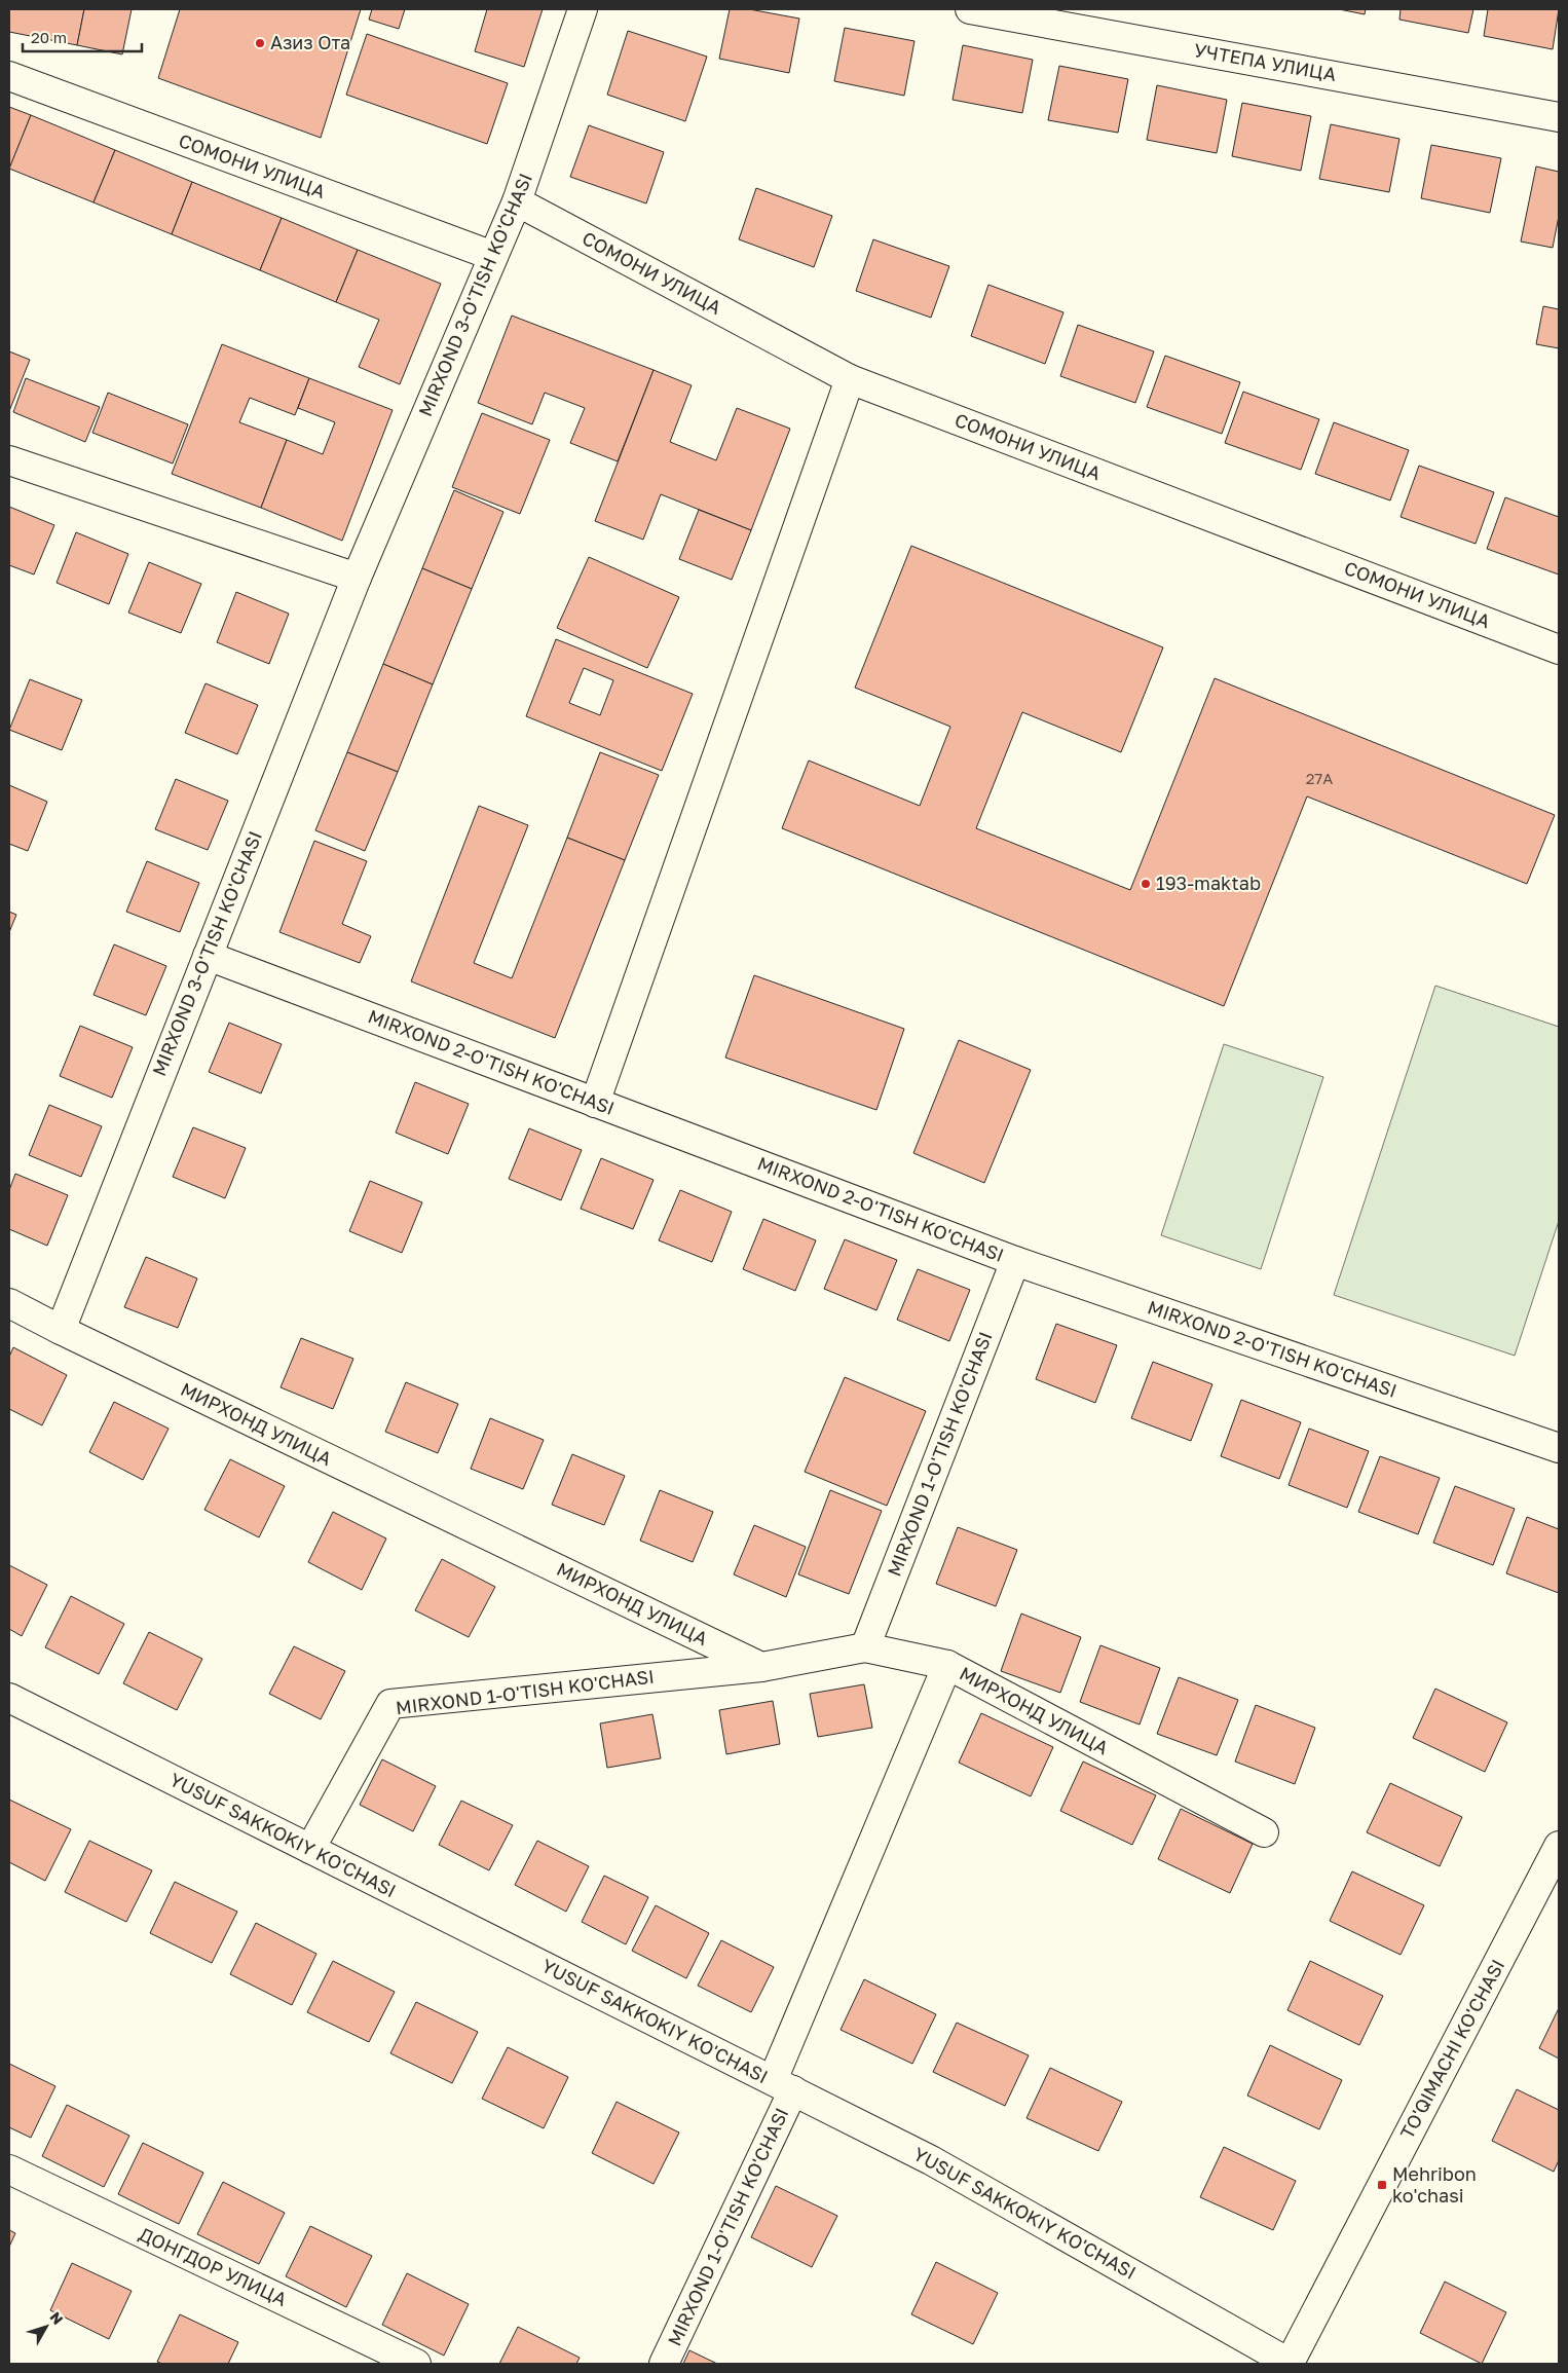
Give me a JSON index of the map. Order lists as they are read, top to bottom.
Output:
{
  "streets": {
    "street": [
      "УЧТЕПА УЛИЦА",
      "СОМОНИ УЛИЦА",
      "MIRXOND 3-O'TISH KO'CHASI",
      "MIRXOND 2-O'TISH KO'CHASI",
      "МИРХОНД УЛИЦА",
      "MIRXOND 1-O'TISH KO'CHASI",
      "YUSUF SAKKOKIY KO'CHASI",
      "TO'QIMACHI KO'CHASI",
      "ДОНГДОР УЛИЦА"
    ]
  },
  "crossings": [
    ["СОМОНИ УЛИЦА", "MIRXOND 3-O'TISH KO'CHASI"],
    ["MIRXOND 3-O'TISH KO'CHASI", "MIRXOND 2-O'TISH KO'CHASI"],
    ["MIRXOND 3-O'TISH KO'CHASI", "МИРХОНД УЛИЦА"],
    ["MIRXOND 2-O'TISH KO'CHASI", "MIRXOND 1-O'TISH KO'CHASI"],
    ["МИРХОНД УЛИЦА", "MIRXOND 1-O'TISH KO'CHASI"],
    ["MIRXOND 1-O'TISH KO'CHASI", "YUSUF SAKKOKIY KO'CHASI"],
    ["YUSUF SAKKOKIY KO'CHASI", "TO'QIMACHI KO'CHASI"]
  ],
  "places": {
    "other": ["Азиз Ота", "193-maktab"],
    "transit": ["Mehribon ko'chasi"]
  },
  "house_numbers": ["27А"],
  "scale_bar": "20 m",
  "north": "top right"
}
